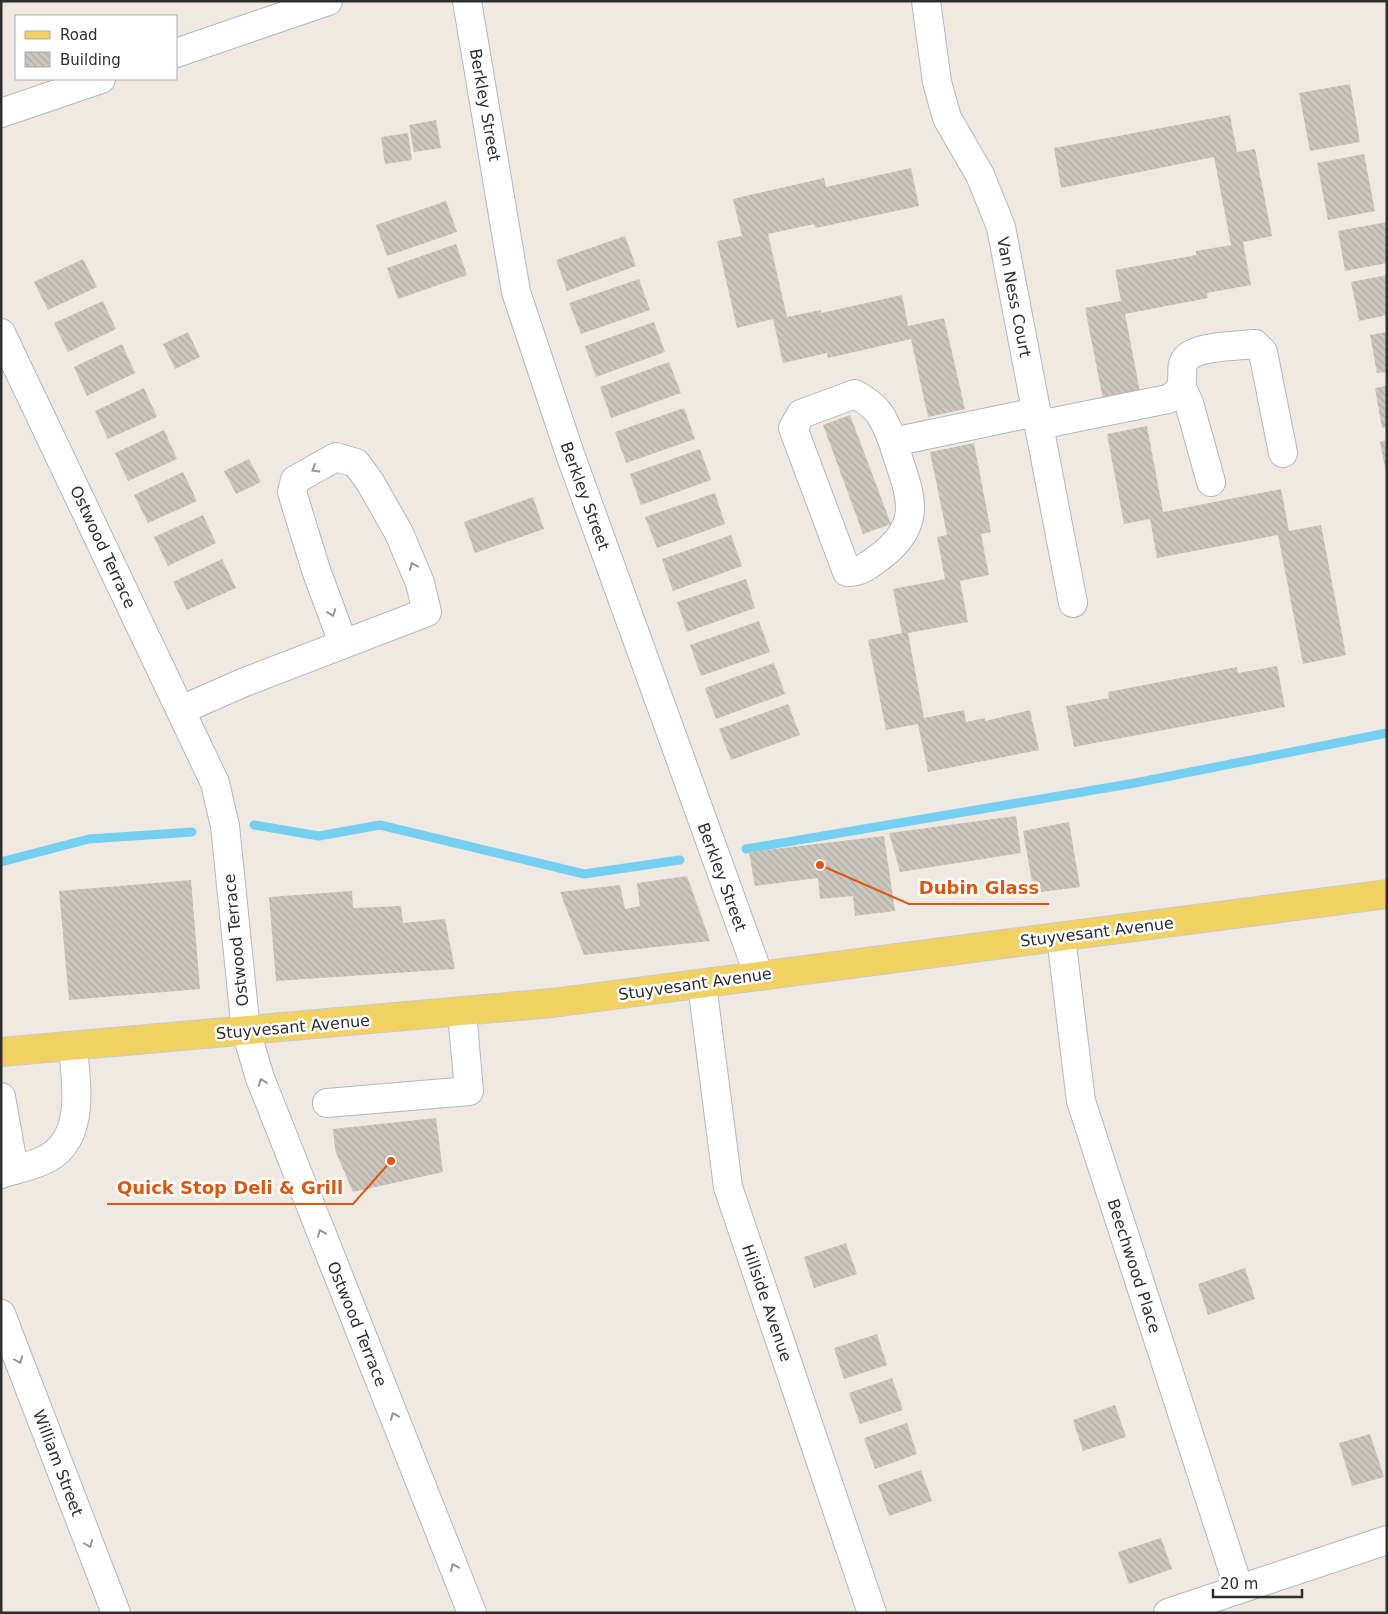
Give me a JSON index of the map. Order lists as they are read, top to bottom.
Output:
{
  "streets": {
    "main road": ["Stuyvesant Avenue"],
    "street": [
      "Berkley Street",
      "Van Ness Court",
      "Ostwood Terrace",
      "Beechwood Place",
      "Hillside Avenue",
      "William Street"
    ]
  },
  "crossings": [
    ["Berkley Street", "Stuyvesant Avenue"],
    ["Ostwood Terrace", "Stuyvesant Avenue"],
    ["Stuyvesant Avenue", "Beechwood Place"],
    ["Stuyvesant Avenue", "Hillside Avenue"]
  ],
  "one_way": ["Ostwood Terrace", "William Street"],
  "places": ["Dubin Glass", "Quick Stop Deli & Grill"],
  "legend": ["Road", "Building"],
  "scale_bar": "20 m"
}
